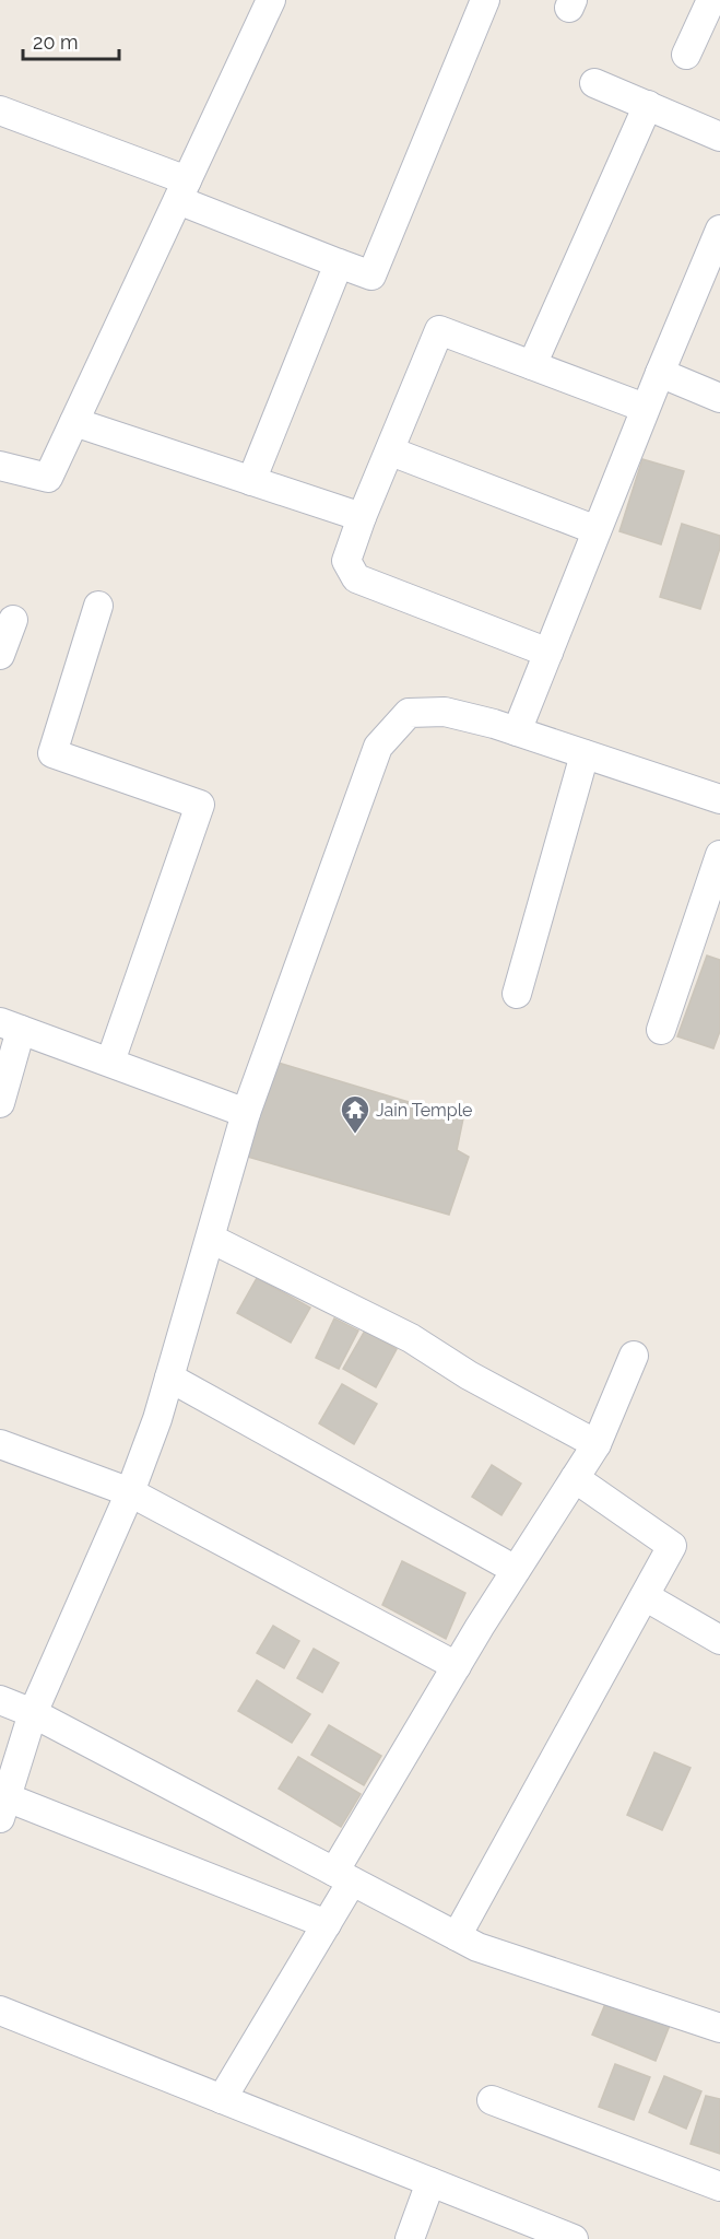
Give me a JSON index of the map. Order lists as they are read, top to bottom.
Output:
{
  "places": {
    "temple": ["Jain Temple"]
  },
  "scale_bar": "20 m"
}
